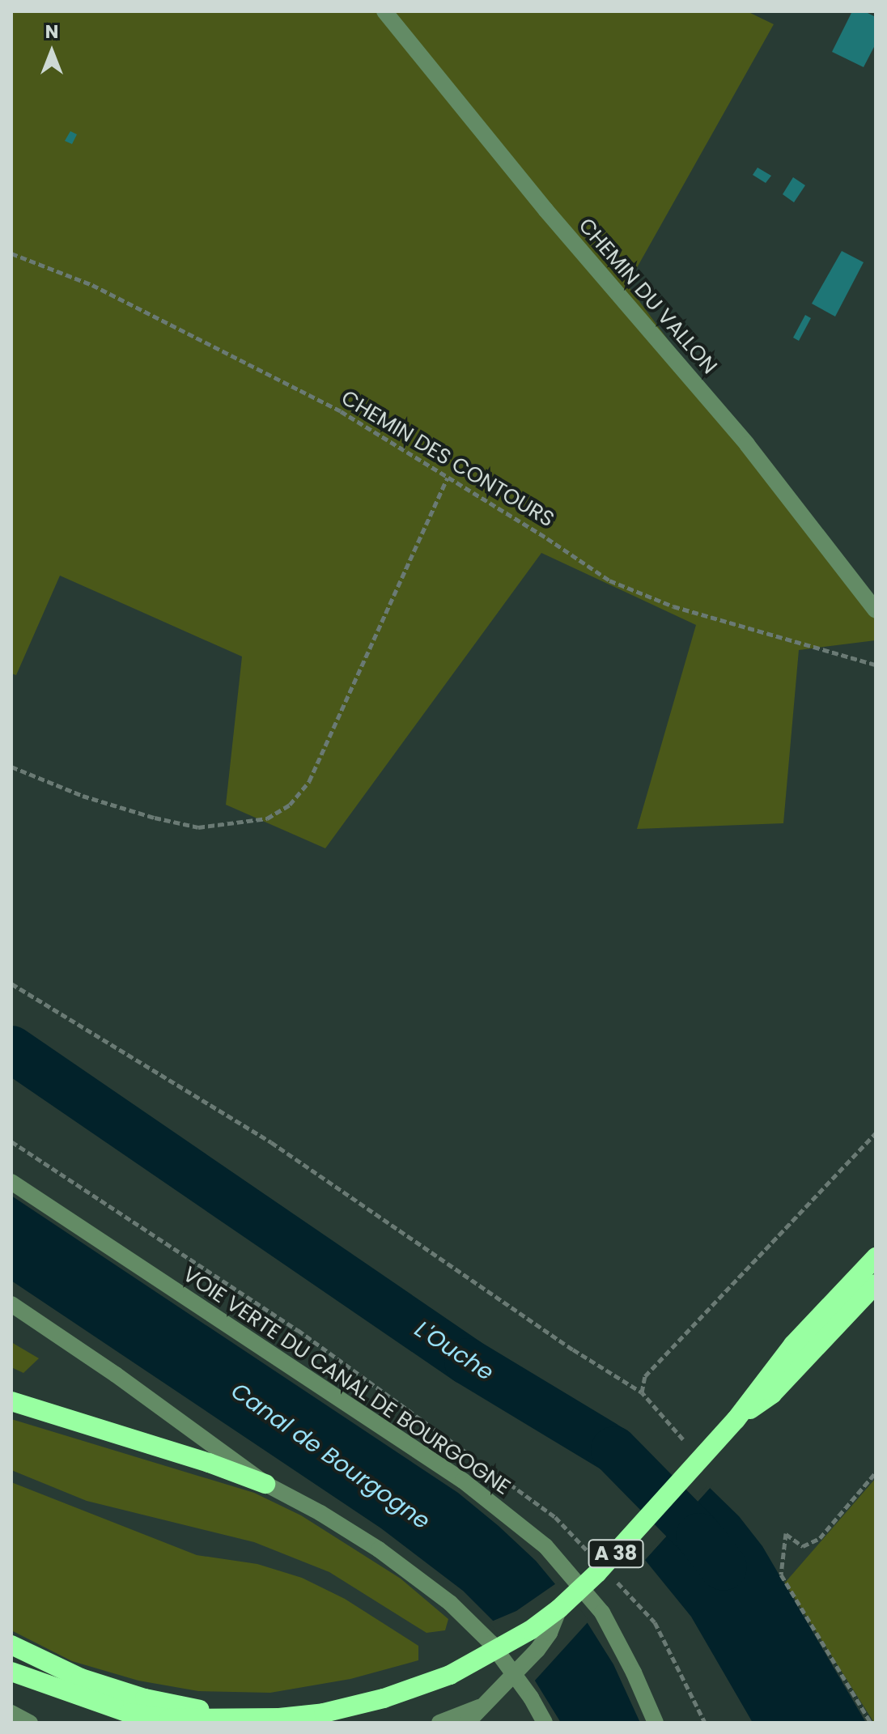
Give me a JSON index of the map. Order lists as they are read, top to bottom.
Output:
{
  "streets": {
    "highway": ["A 38"],
    "street": ["CHEMIN DU VALLON", "VOIE VERTE DU CANAL DE BOURGOGNE"],
    "path": ["CHEMIN DES CONTOURS"]
  },
  "water": ["L'Ouche", "Canal de Bourgogne"],
  "north": "top"
}
